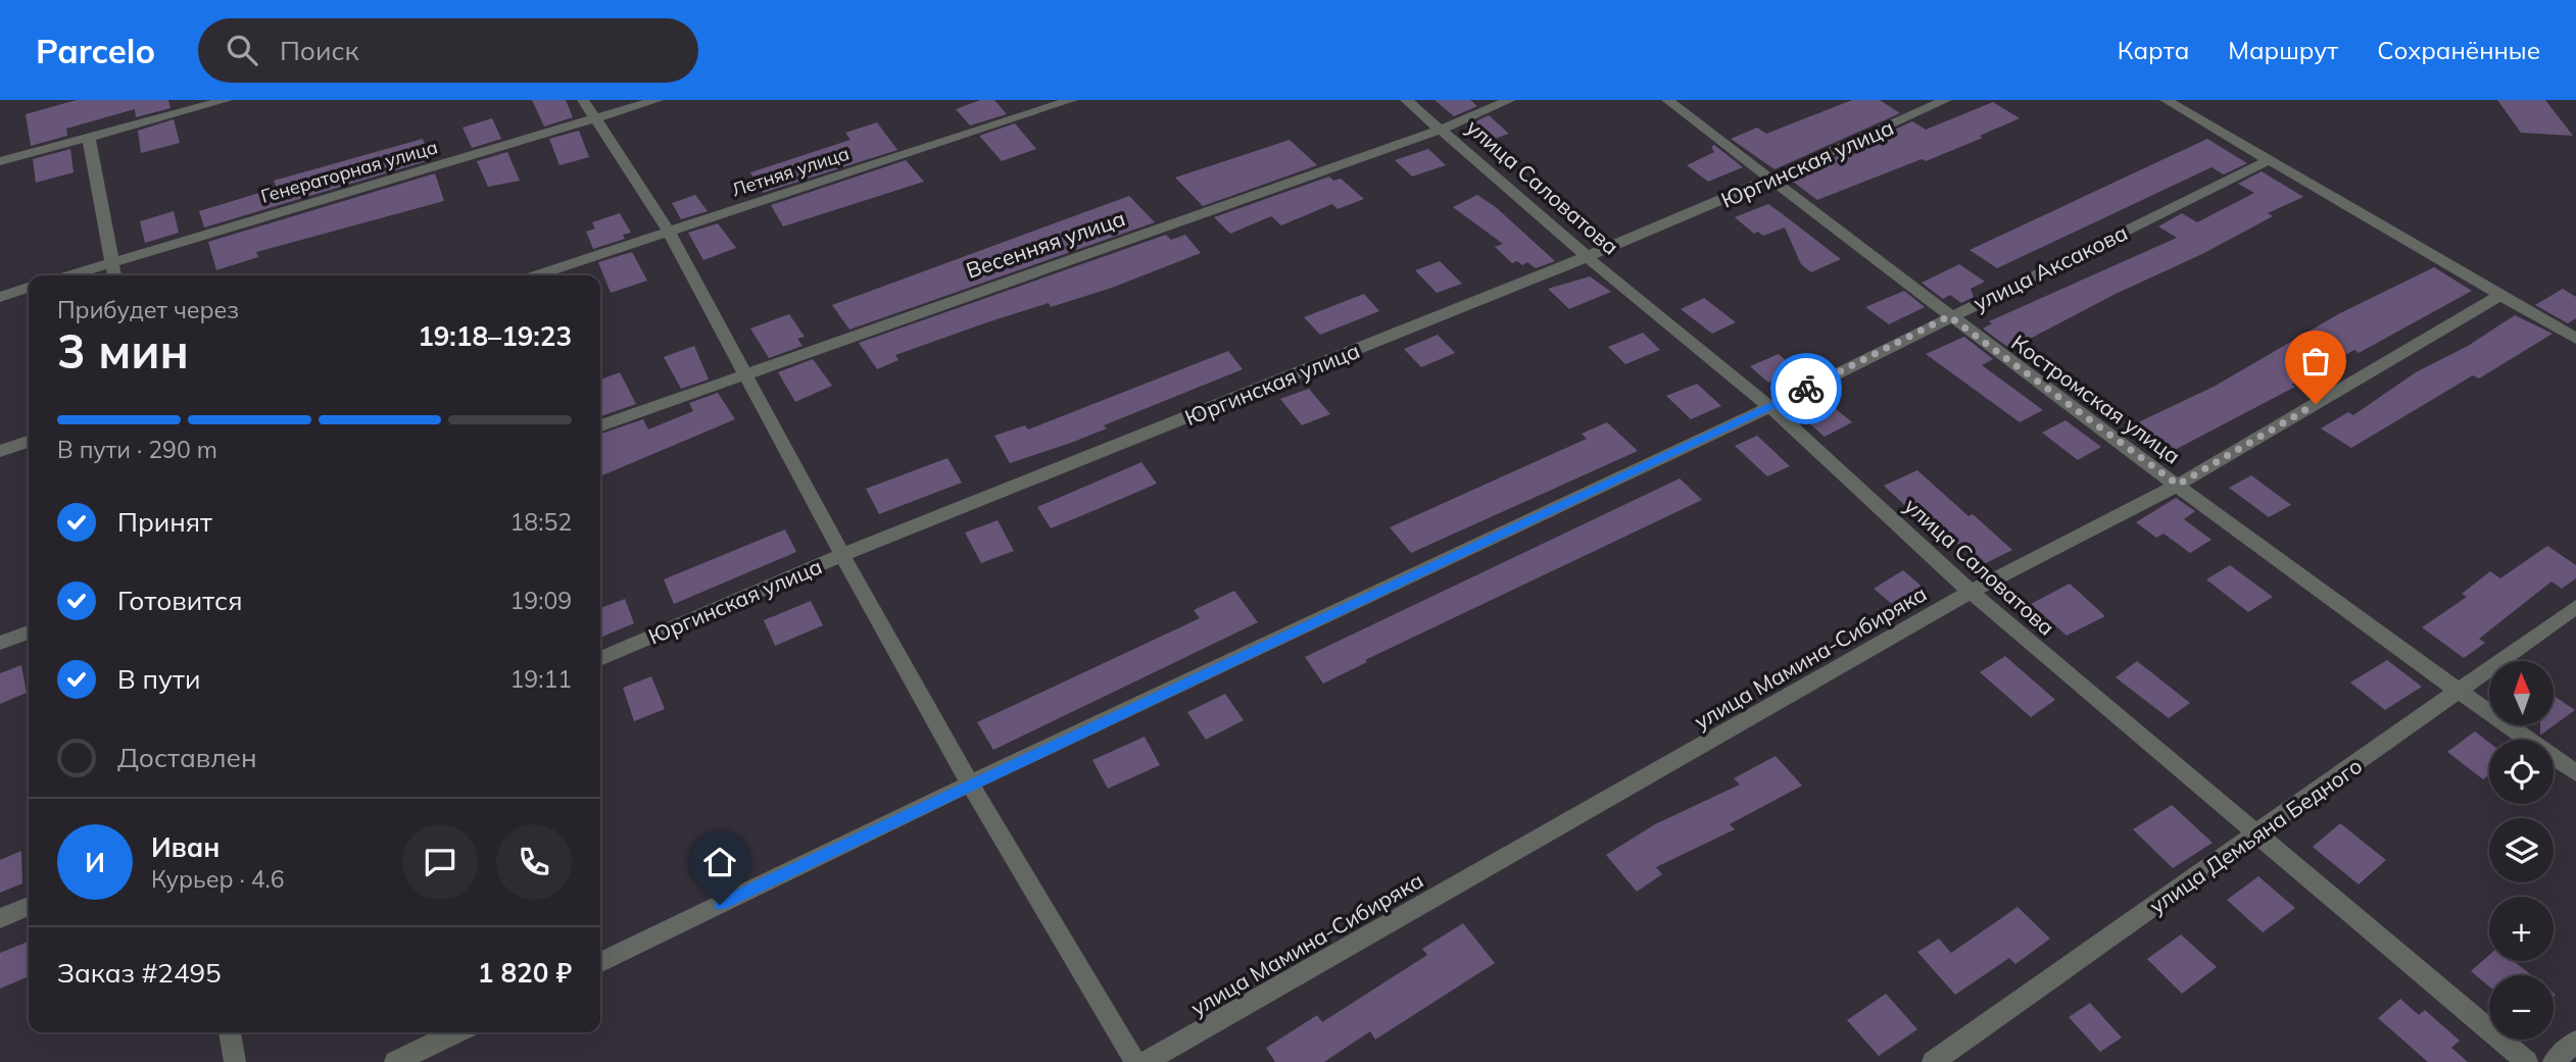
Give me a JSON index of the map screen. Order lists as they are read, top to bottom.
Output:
{
  "streets": {
    "street": [
      "Юргинская улица",
      "Генераторная улица",
      "Летняя улица",
      "улица Саловатова",
      "Весенняя улица",
      "улица Аксакова",
      "Костромская улица",
      "улица Мамина-Сибиряка",
      "улица Демьяна Бедного"
    ]
  },
  "crossings": [
    ["Юргинская улица", "улица Саловатова"],
    ["Юргинская улица", "Костромская улица"],
    ["улица Саловатова", "Весенняя улица"],
    ["улица Саловатова", "улица Аксакова"],
    ["улица Саловатова", "улица Мамина-Сибиряка"],
    ["улица Саловатова", "улица Демьяна Бедного"],
    ["улица Аксакова", "Костромская улица"],
    ["Костромская улица", "улица Мамина-Сибиряка"],
    ["Костромская улица", "улица Демьяна Бедного"]
  ],
  "north": "top",
  "page": {
    "header": "Parcelo",
    "search": "Поиск",
    "nav": ["Карта", "Маршрут", "Сохранённые"],
    "heading": ["3 мин", "Прибудет через", "19:18–19:23"],
    "panel": [
      "Иван",
      "Курьер · 4.6",
      "Заказ #2495",
      "1 820 ₽"
    ],
    "bar": "В пути · 290 m",
    "list": [
      ["Принят", "18:52"],
      ["Готовится", "19:09"],
      ["В пути", "19:11"],
      "Доставлен"
    ],
    "map_buttons": ["+", "−"],
    "round": "И"
  }
}
